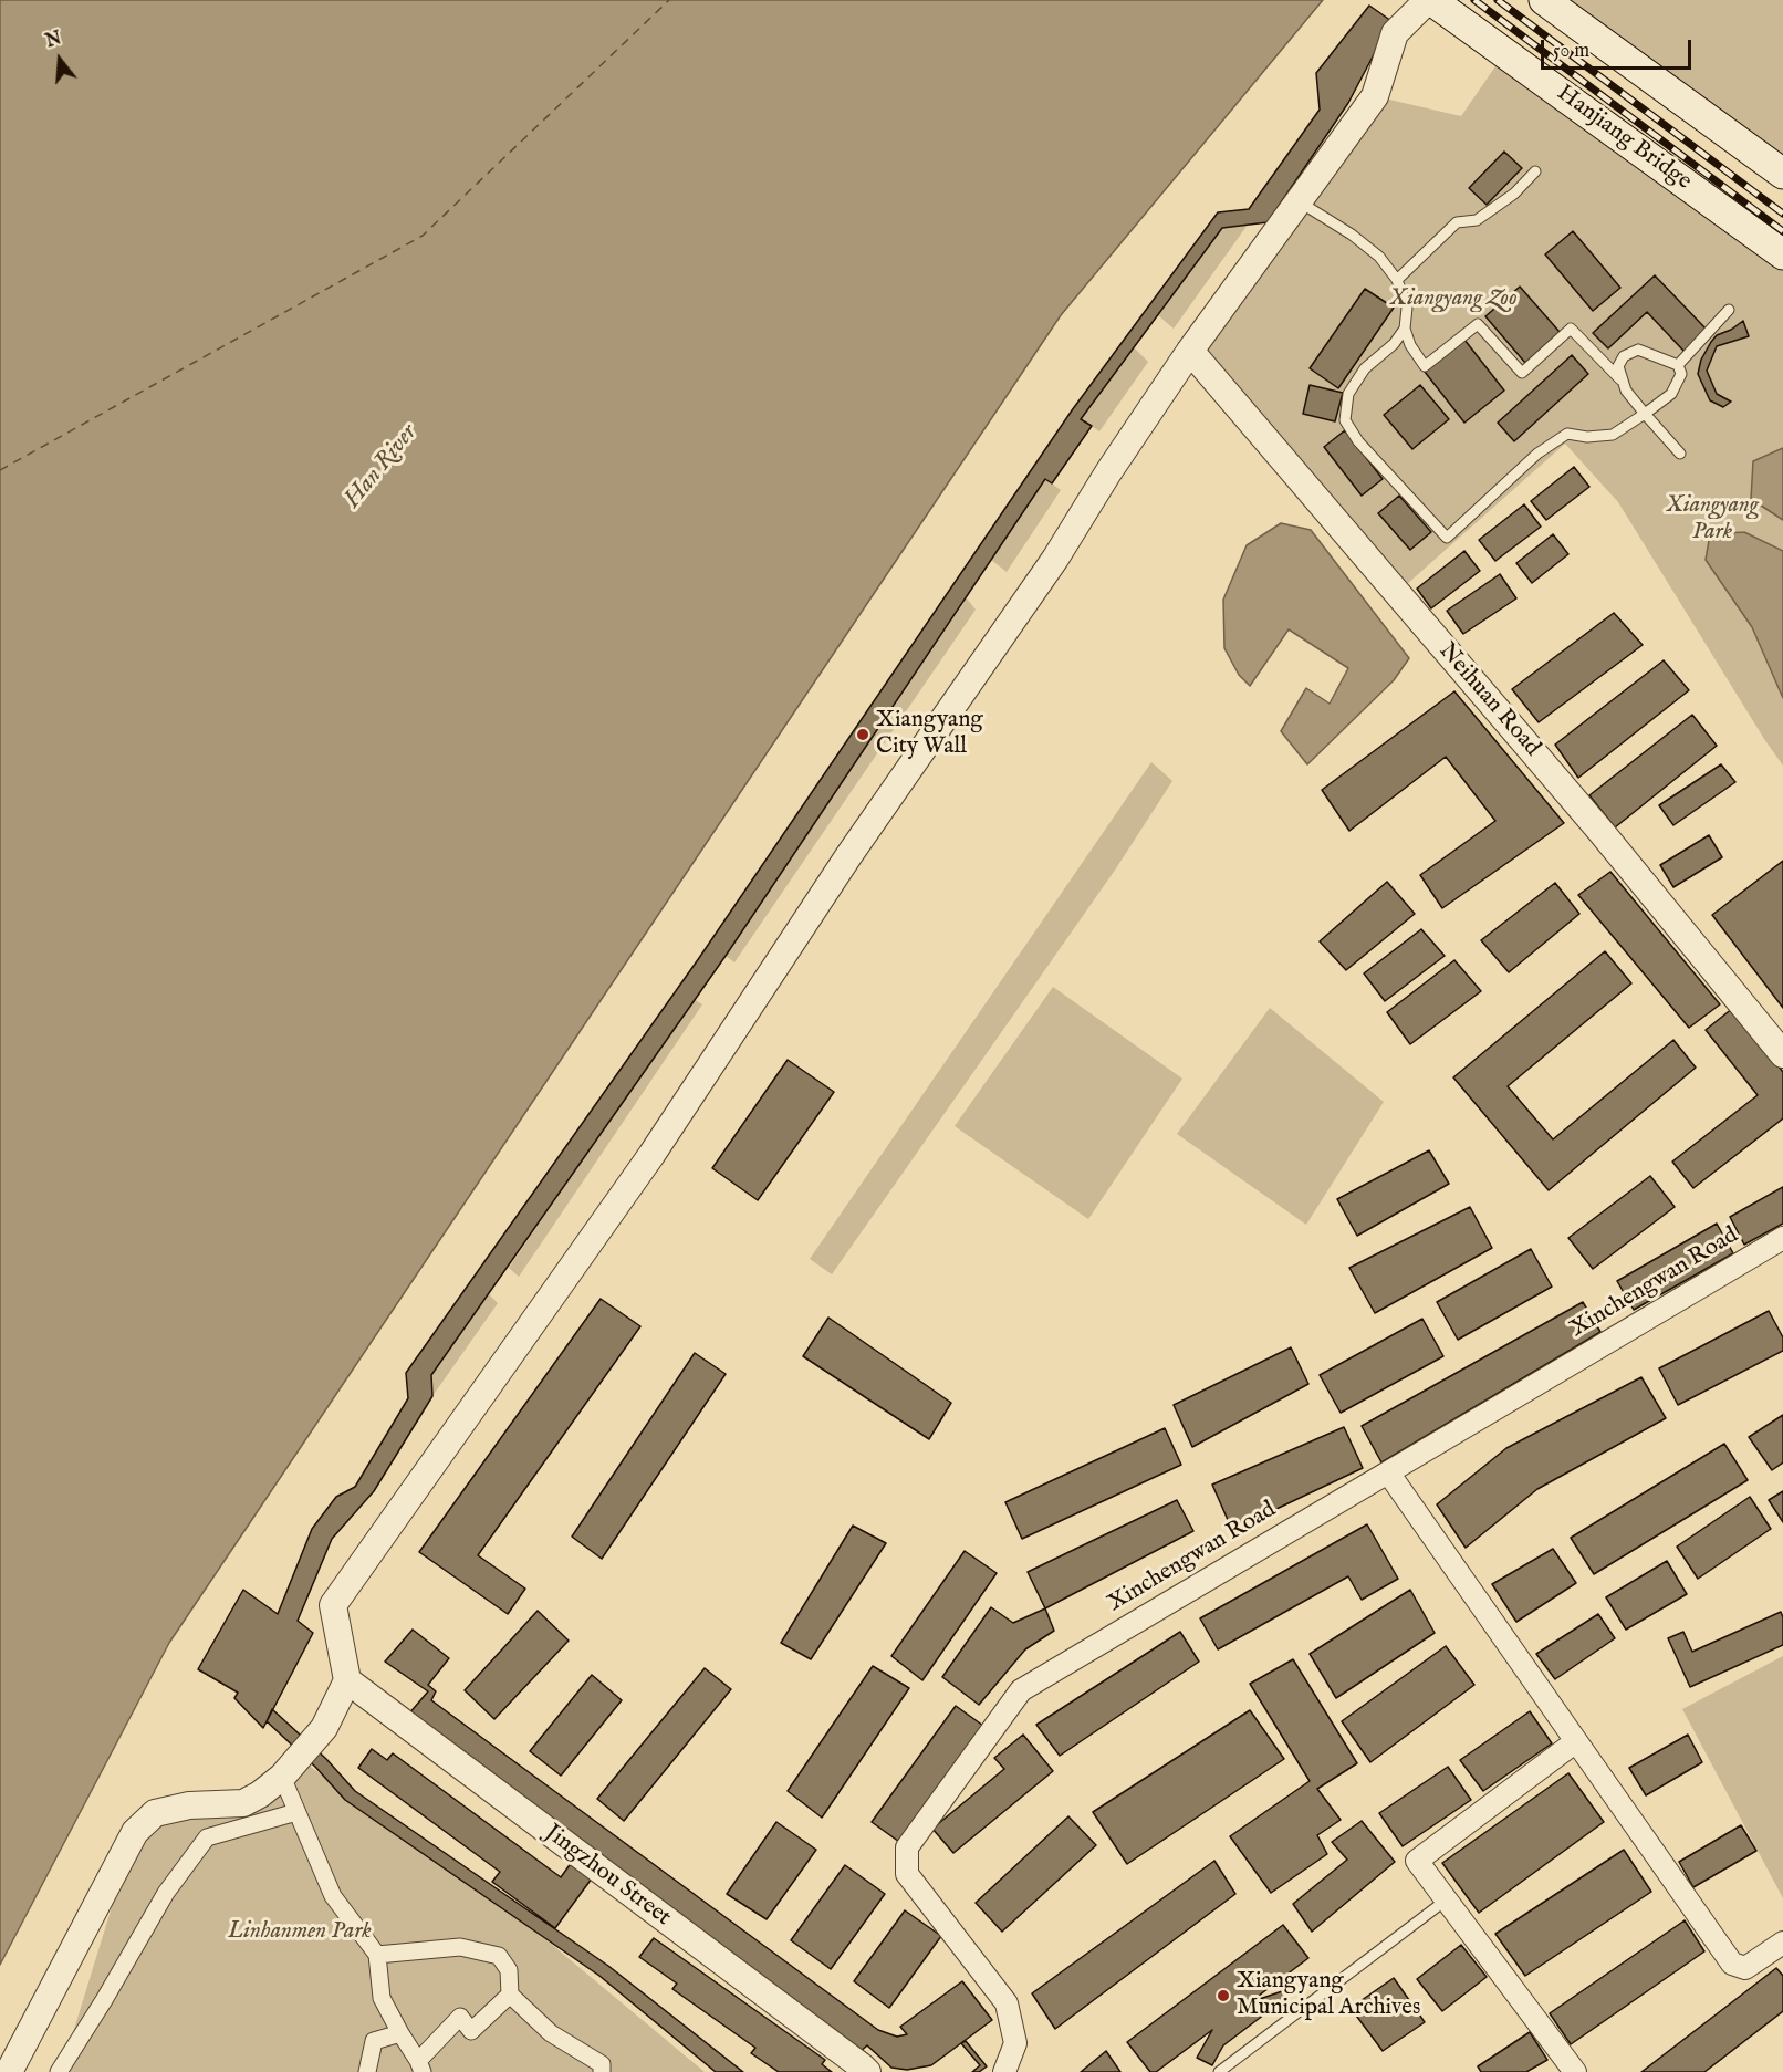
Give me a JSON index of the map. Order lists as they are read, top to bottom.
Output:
{
  "streets": {
    "main road": ["Hanjiang Bridge"],
    "street": ["Neihuan Road", "Xinchengwan Road", "Jingzhou Street"]
  },
  "water": ["Han River"],
  "parks": ["Xiangyang Zoo", "Xiangyang Park", "Linhanmen Park"],
  "places": ["Xiangyang City Wall", "Xiangyang Municipal Archives"],
  "scale_bar": "50 m",
  "north": "top"
}
